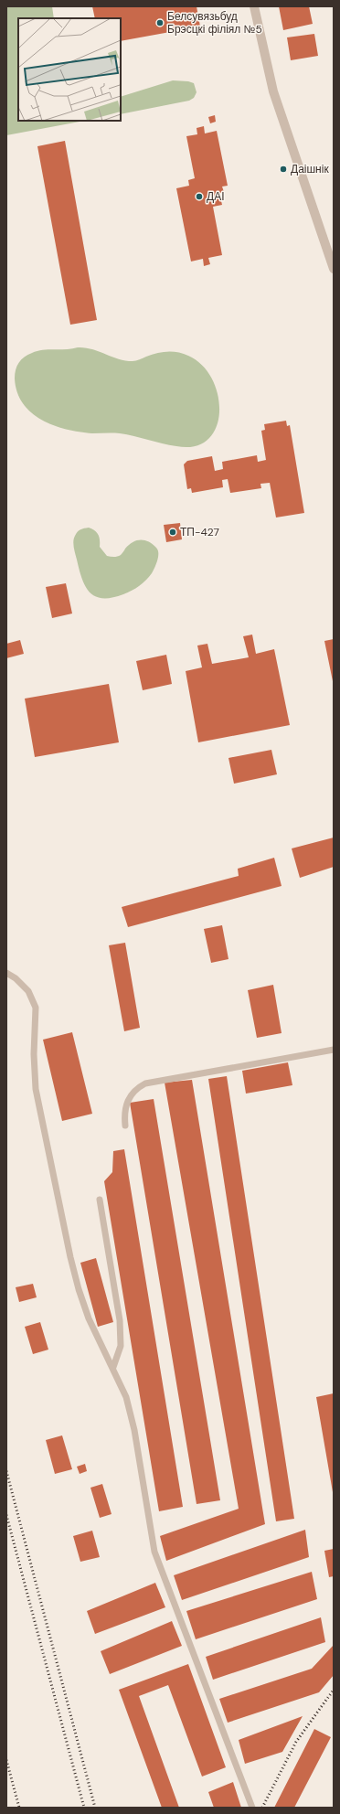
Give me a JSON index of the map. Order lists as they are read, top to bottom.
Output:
{
  "places": [
    "Белсувязьбуд Брэсцкі філіял №5",
    "Даішнік",
    "ДАІ",
    "ТП-427"
  ]
}
